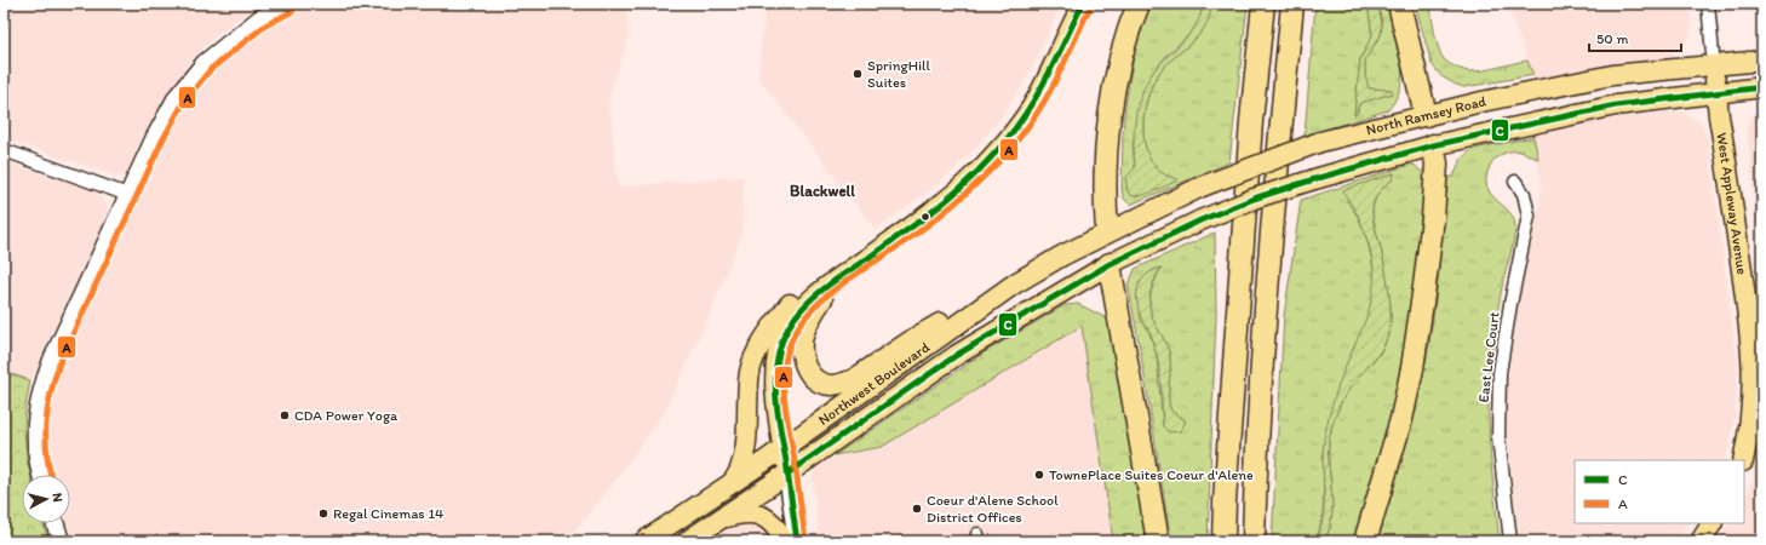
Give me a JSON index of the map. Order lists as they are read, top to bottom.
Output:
{
  "streets": {
    "main road": ["North Ramsey Road", "West Appleway Avenue", "Northwest Boulevard"],
    "street": ["East Lee Court"]
  },
  "crossings": [
    ["North Ramsey Road", "West Appleway Avenue"],
    ["North Ramsey Road", "Northwest Boulevard"]
  ],
  "districts": ["Blackwell"],
  "places": [
    "SpringHill Suites",
    "CDA Power Yoga",
    "TownePlace Suites Coeur d'Alene",
    "Coeur d'Alene School District Offices",
    "Regal Cinemas 14"
  ],
  "lines": ["transit line C", "transit line A"],
  "legend": ["C", "A"],
  "scale_bar": "50 m",
  "north": "right"
}
